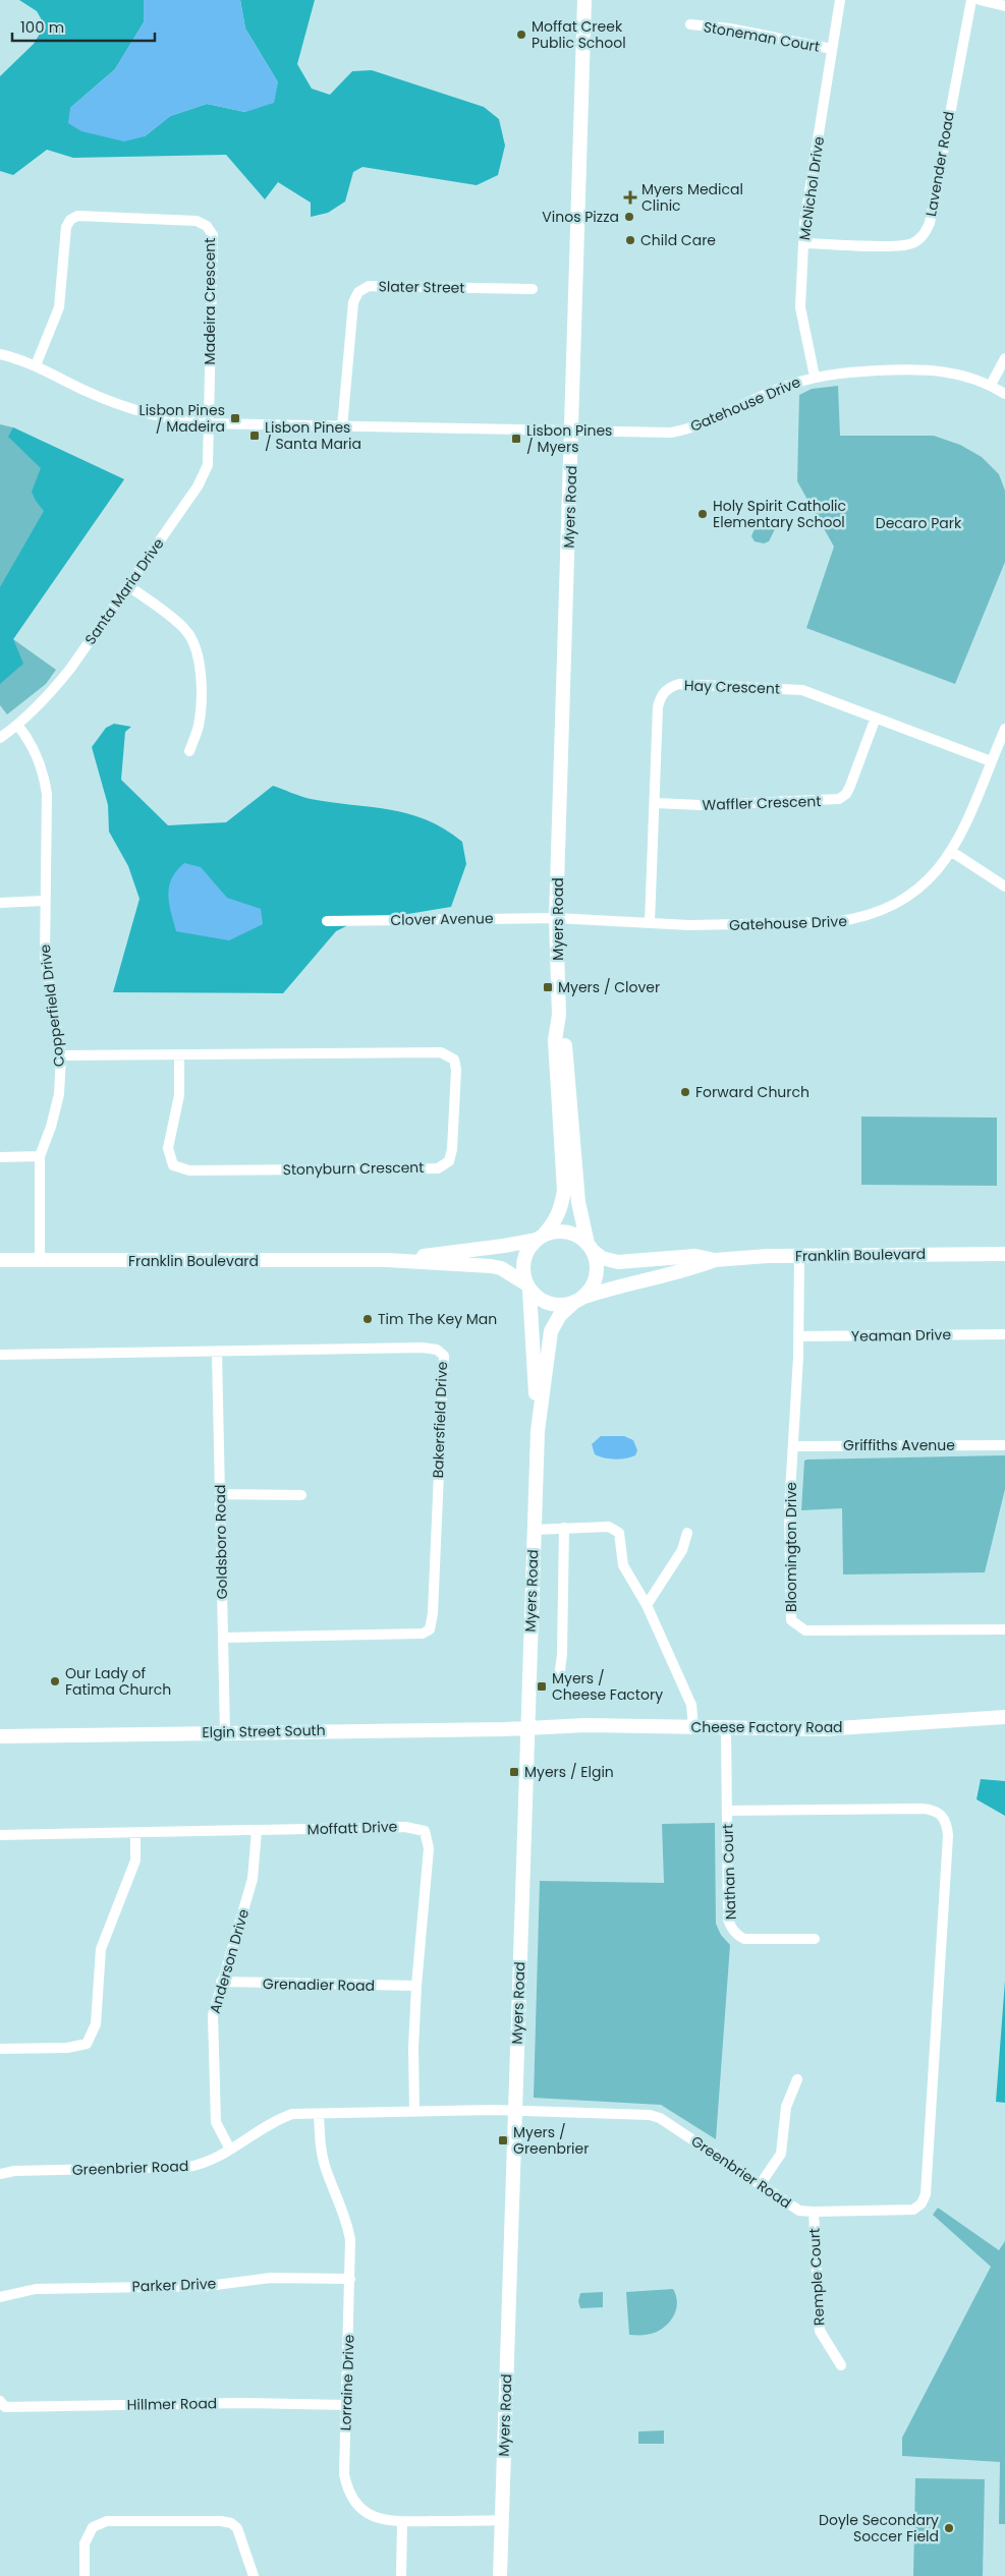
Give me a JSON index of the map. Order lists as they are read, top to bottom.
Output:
{
  "streets": {
    "main road": [
      "Myers Road",
      "Franklin Boulevard",
      "Cheese Factory Road",
      "Elgin Street South"
    ],
    "street": [
      "Stoneman Court",
      "Lavender Road",
      "McNichol Drive",
      "Slater Street",
      "Madeira Crescent",
      "Gatehouse Drive",
      "Santa Maria Drive",
      "Hay Crescent",
      "Waffler Crescent",
      "Clover Avenue",
      "Copperfield Drive",
      "Stonyburn Crescent",
      "Yeaman Drive",
      "Bakersfield Drive",
      "Griffiths Avenue",
      "Goldsboro Road",
      "Bloomington Drive",
      "Moffatt Drive",
      "Nathan Court",
      "Anderson Drive",
      "Grenadier Road",
      "Greenbrier Road",
      "Remple Court",
      "Parker Drive",
      "Lorraine Drive",
      "Hillmer Road"
    ]
  },
  "crossings": [
    ["Stoneman Court", "McNichol Drive"],
    ["Lavender Road", "McNichol Drive"],
    ["McNichol Drive", "Gatehouse Drive"],
    ["Slater Street", "Gatehouse Drive"],
    ["Madeira Crescent", "Gatehouse Drive"],
    ["Madeira Crescent", "Santa Maria Drive"],
    ["Gatehouse Drive", "Myers Road"],
    ["Gatehouse Drive", "Santa Maria Drive"],
    ["Gatehouse Drive", "Hay Crescent"],
    ["Gatehouse Drive", "Clover Avenue"],
    ["Myers Road", "Clover Avenue"],
    ["Myers Road", "Franklin Boulevard"],
    ["Myers Road", "Cheese Factory Road"],
    ["Myers Road", "Elgin Street South"],
    ["Myers Road", "Greenbrier Road"],
    ["Myers Road", "Lorraine Drive"],
    ["Santa Maria Drive", "Copperfield Drive"],
    ["Hay Crescent", "Waffler Crescent"],
    ["Copperfield Drive", "Stonyburn Crescent"],
    ["Copperfield Drive", "Franklin Boulevard"],
    ["Franklin Boulevard", "Bloomington Drive"],
    ["Yeaman Drive", "Bloomington Drive"],
    ["Bakersfield Drive", "Goldsboro Road"],
    ["Griffiths Avenue", "Bloomington Drive"],
    ["Goldsboro Road", "Elgin Street South"],
    ["Cheese Factory Road", "Elgin Street South"],
    ["Cheese Factory Road", "Nathan Court"],
    ["Moffatt Drive", "Anderson Drive"],
    ["Moffatt Drive", "Grenadier Road"],
    ["Moffatt Drive", "Greenbrier Road"],
    ["Nathan Court", "Greenbrier Road"],
    ["Anderson Drive", "Grenadier Road"],
    ["Anderson Drive", "Greenbrier Road"],
    ["Greenbrier Road", "Remple Court"],
    ["Greenbrier Road", "Lorraine Drive"],
    ["Parker Drive", "Lorraine Drive"],
    ["Lorraine Drive", "Hillmer Road"]
  ],
  "parks": ["Decaro Park"],
  "places": {
    "other": [
      "Moffat Creek Public School",
      "Vinos Pizza",
      "Child Care",
      "Holy Spirit Catholic Elementary School",
      "Forward Church",
      "Tim The Key Man",
      "Our Lady of Fatima Church",
      "Doyle Secondary Soccer Field"
    ],
    "health": ["Myers Medical Clinic"],
    "transit": [
      "Lisbon Pines / Madeira",
      "Lisbon Pines / Santa Maria",
      "Lisbon Pines / Myers",
      "Myers / Clover",
      "Myers / Cheese Factory",
      "Myers / Elgin",
      "Myers / Greenbrier"
    ]
  },
  "scale_bar": "100 m"
}
